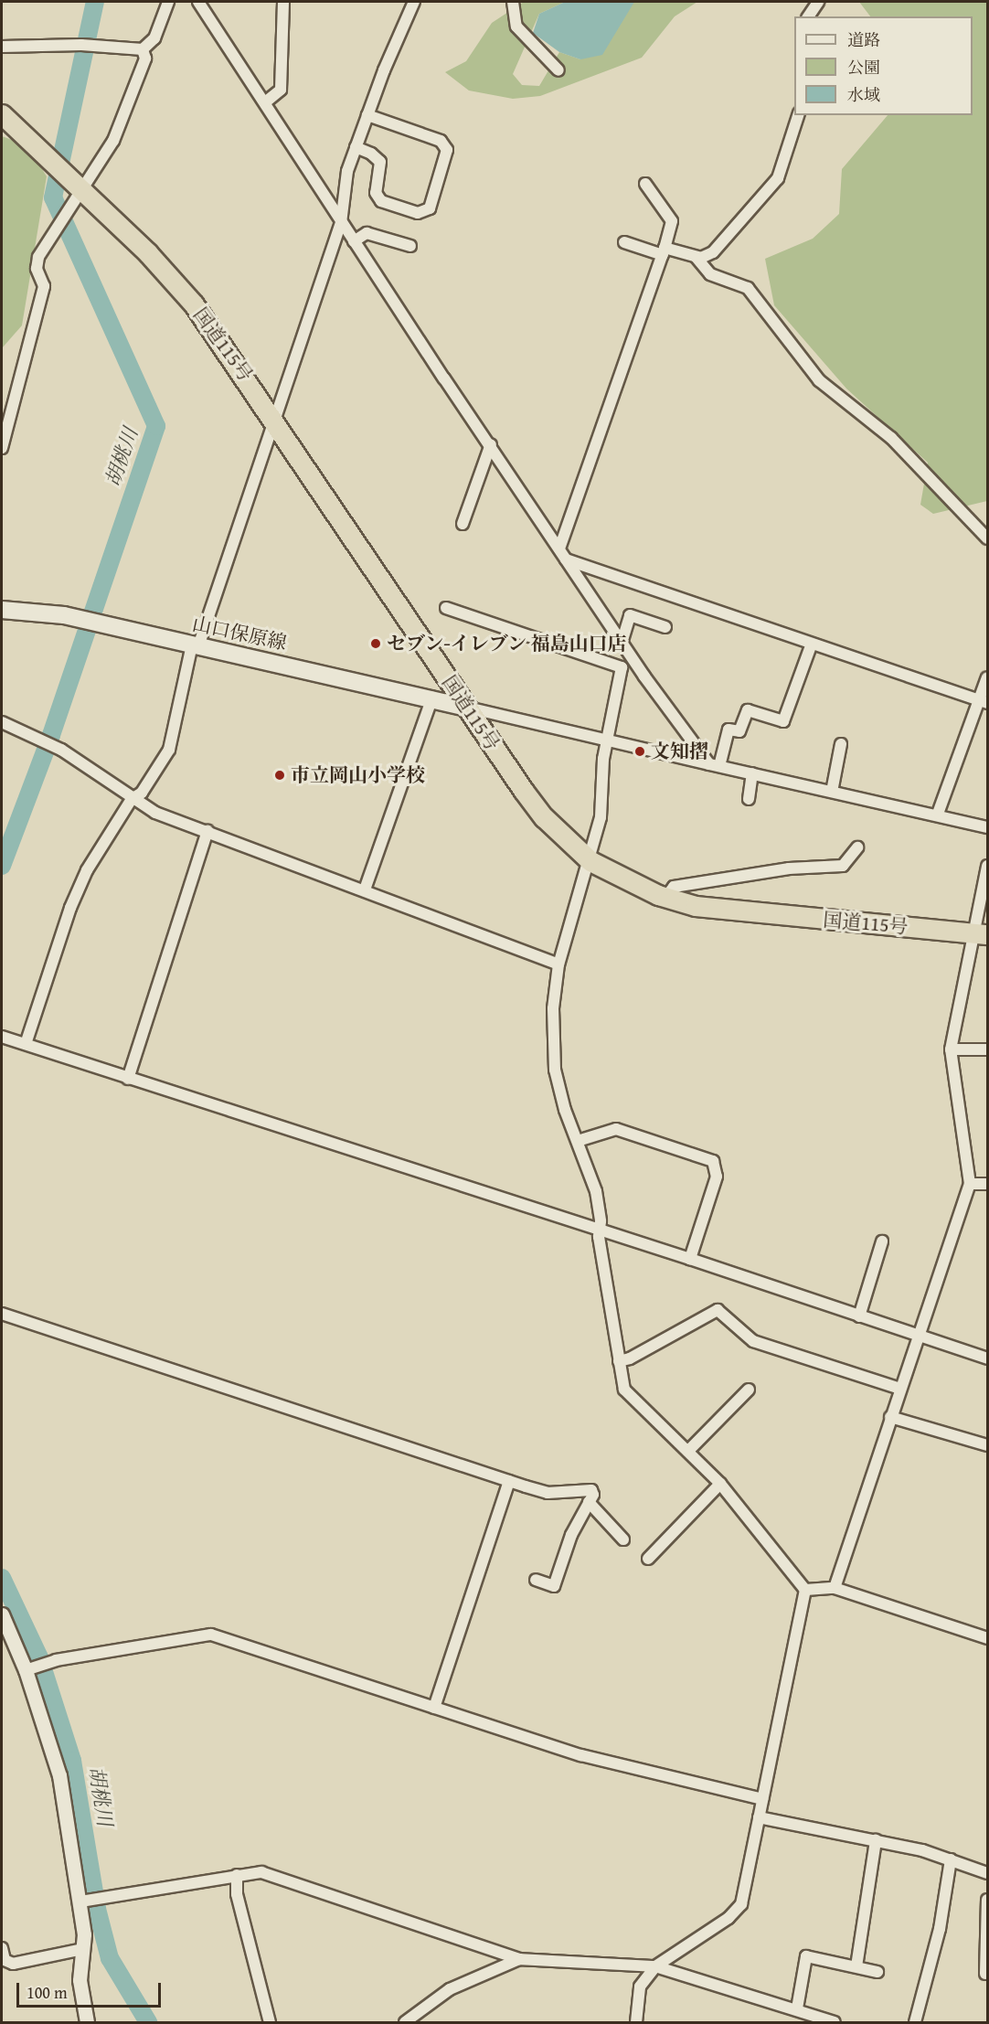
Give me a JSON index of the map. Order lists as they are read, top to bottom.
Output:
{
  "streets": {
    "highway": ["国道115号"],
    "main road": ["山口保原線"]
  },
  "crossings": [
    ["国道115号", "山口保原線"]
  ],
  "water": ["胡桃川"],
  "places": ["セブン-イレブン 福島山口店", "文知摺", "市立岡山小学校"],
  "legend": ["道路", "公園", "水域"],
  "scale_bar": "100 m"
}
